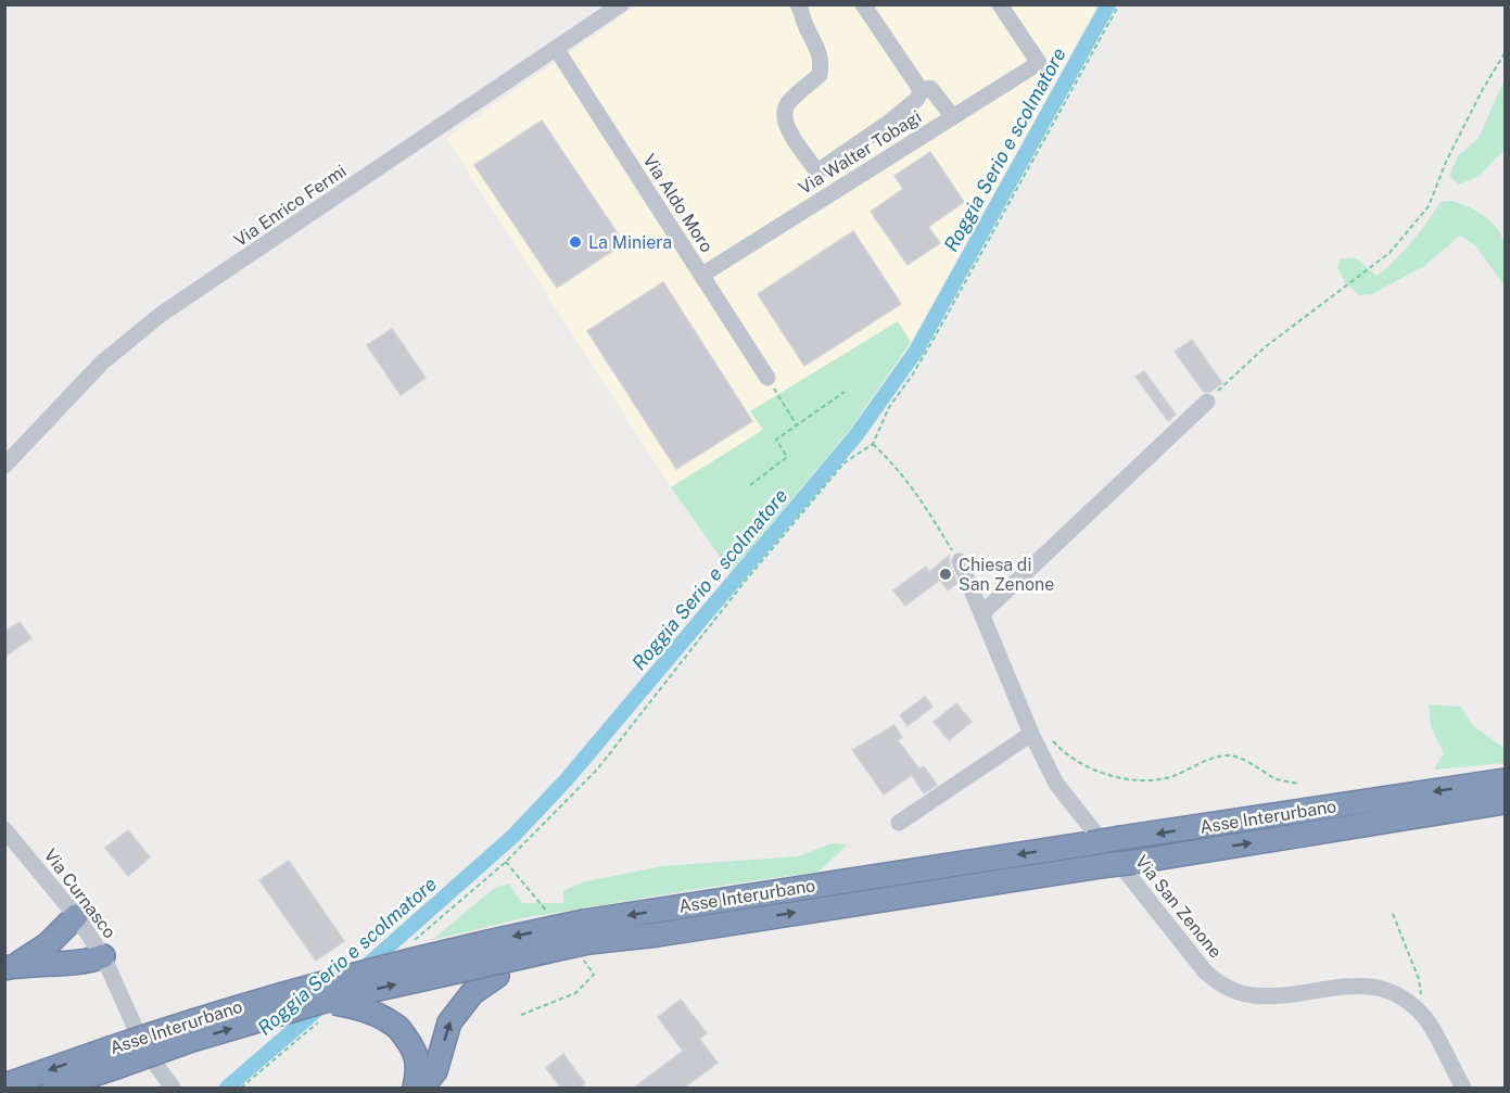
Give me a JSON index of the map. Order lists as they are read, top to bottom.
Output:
{
  "streets": {
    "highway": ["Asse Interurbano"],
    "street": [
      "Via Walter Tobagi",
      "Via Aldo Moro",
      "Via Enrico Fermi",
      "Via Curnasco",
      "Via San Zenone"
    ]
  },
  "crossings": [
    ["Via Walter Tobagi", "Via Aldo Moro"],
    ["Via Aldo Moro", "Via Enrico Fermi"]
  ],
  "water": ["Roggia Serio e scolmatore"],
  "places": ["La Miniera", "Chiesa di San Zenone"]
}
